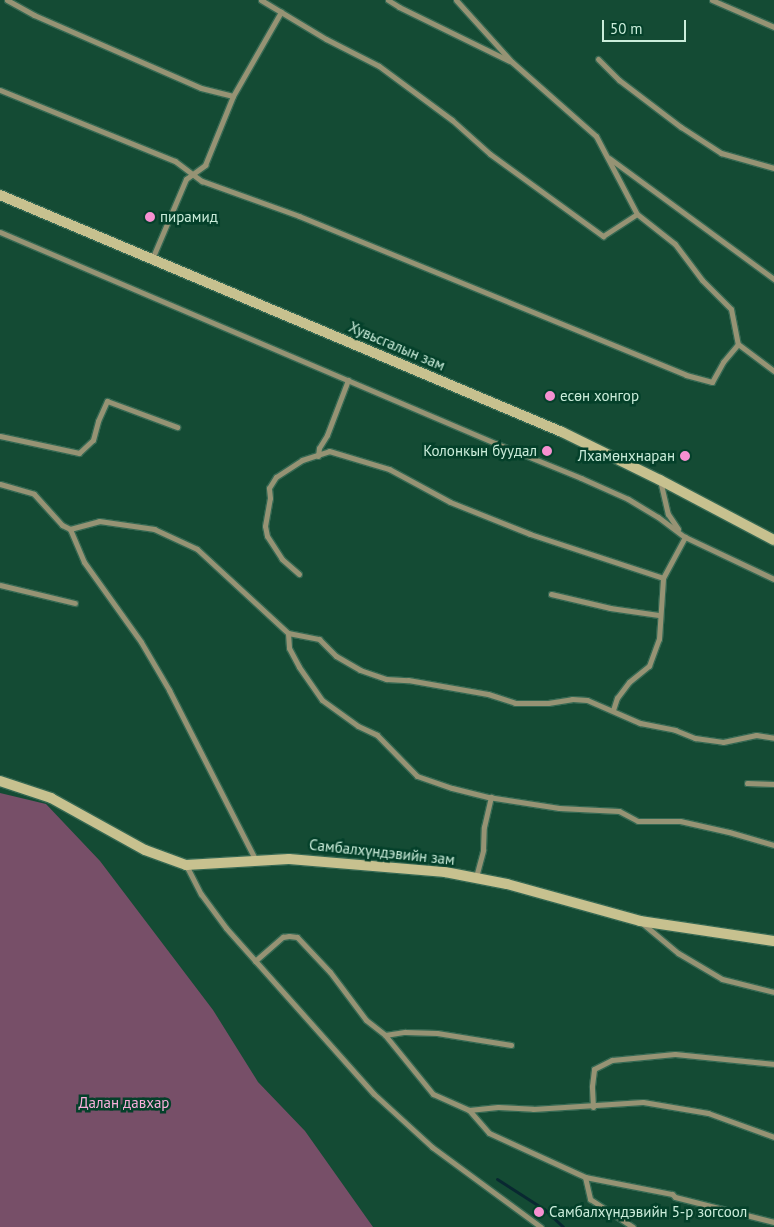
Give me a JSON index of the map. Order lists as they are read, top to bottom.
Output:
{
  "streets": {
    "main road": ["Хувьсгалын зам", "Самбалхүндэвийн зам"]
  },
  "parks": ["Далан давхар"],
  "places": [
    "пирамид",
    "есөн хонгор",
    "Колонкын буудал",
    "Лхамөнхнаран",
    "Самбалхүндэвийн 5-р зогсоол"
  ],
  "scale_bar": "50 m"
}
